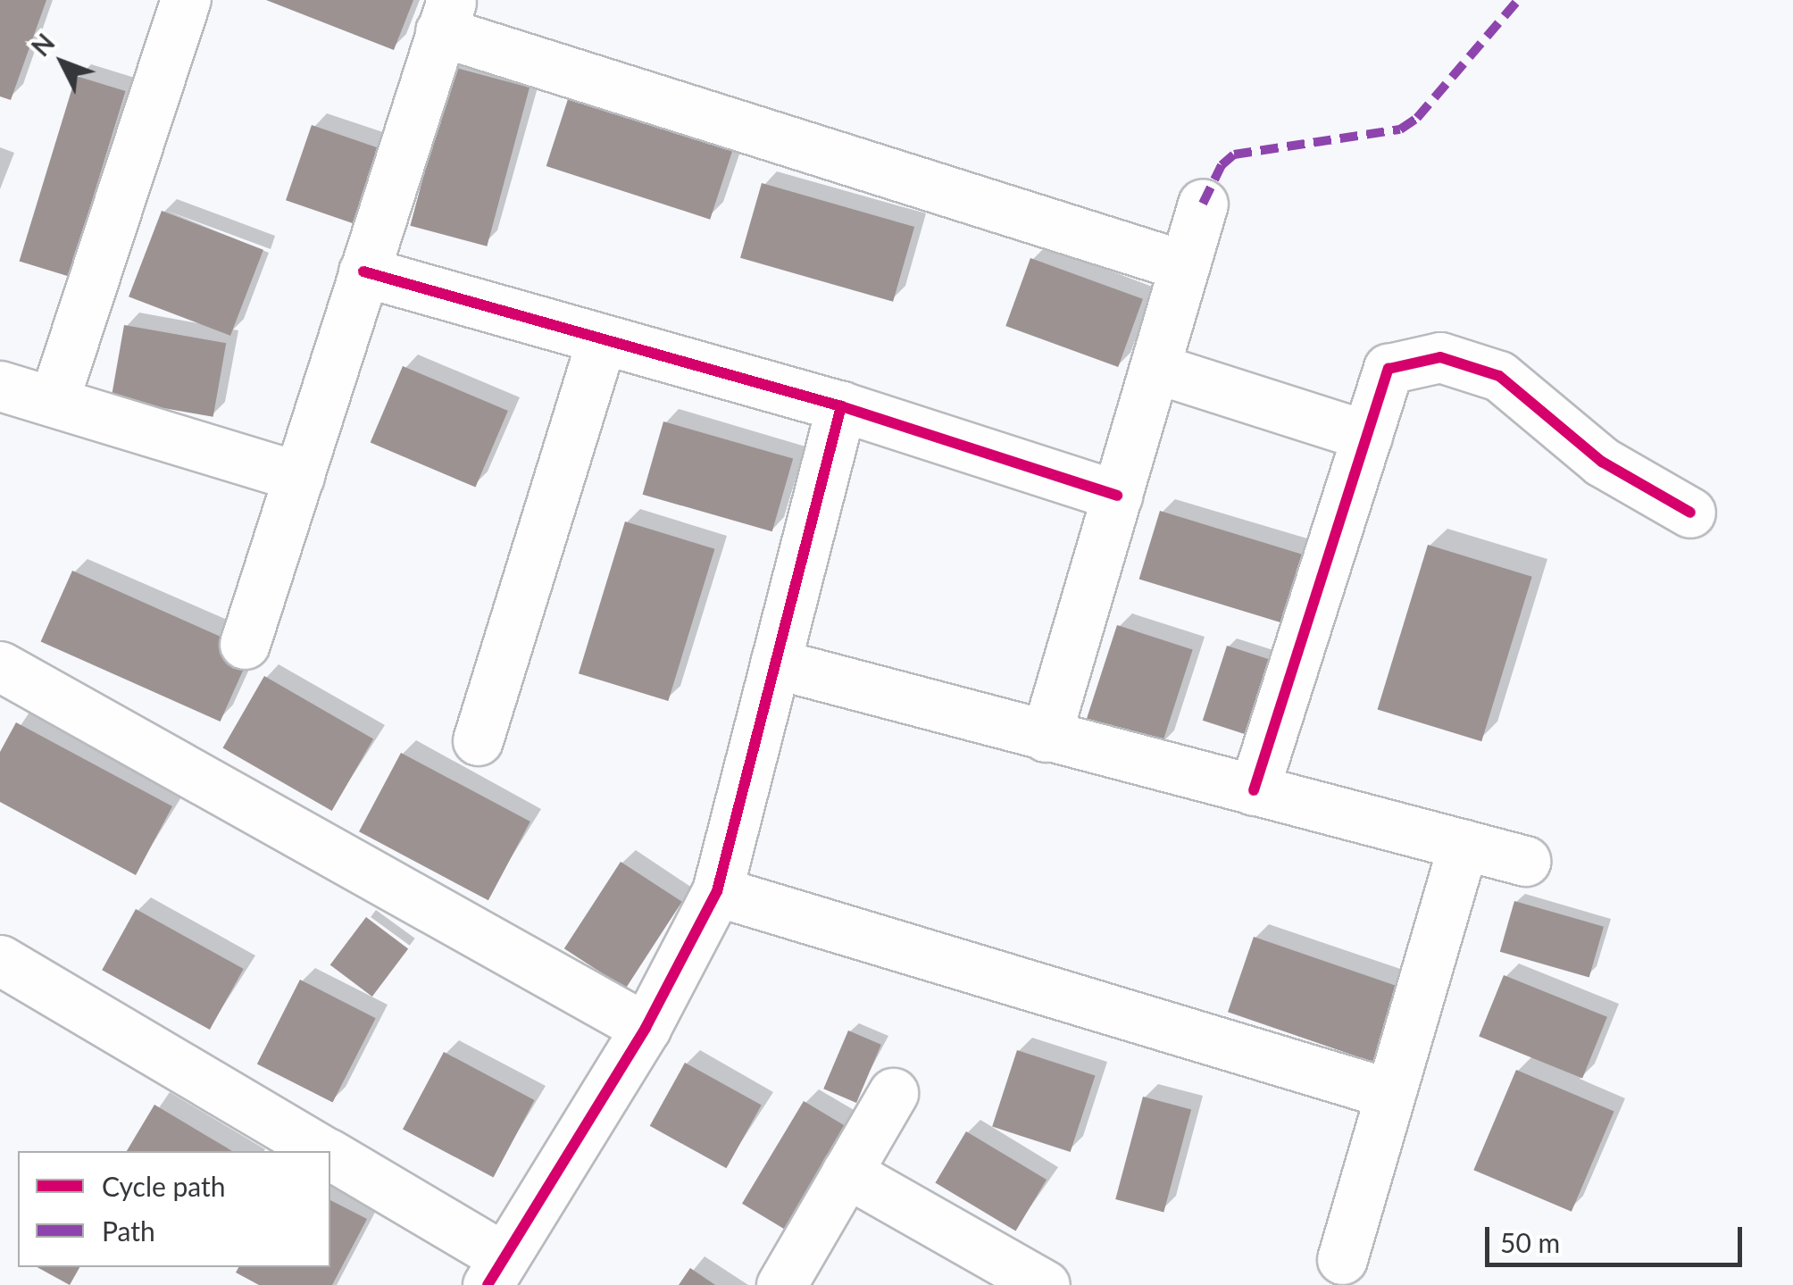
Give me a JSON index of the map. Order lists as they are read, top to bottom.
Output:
{
  "legend": ["Cycle path", "Path"],
  "scale_bar": "50 m",
  "north": "top left"
}
